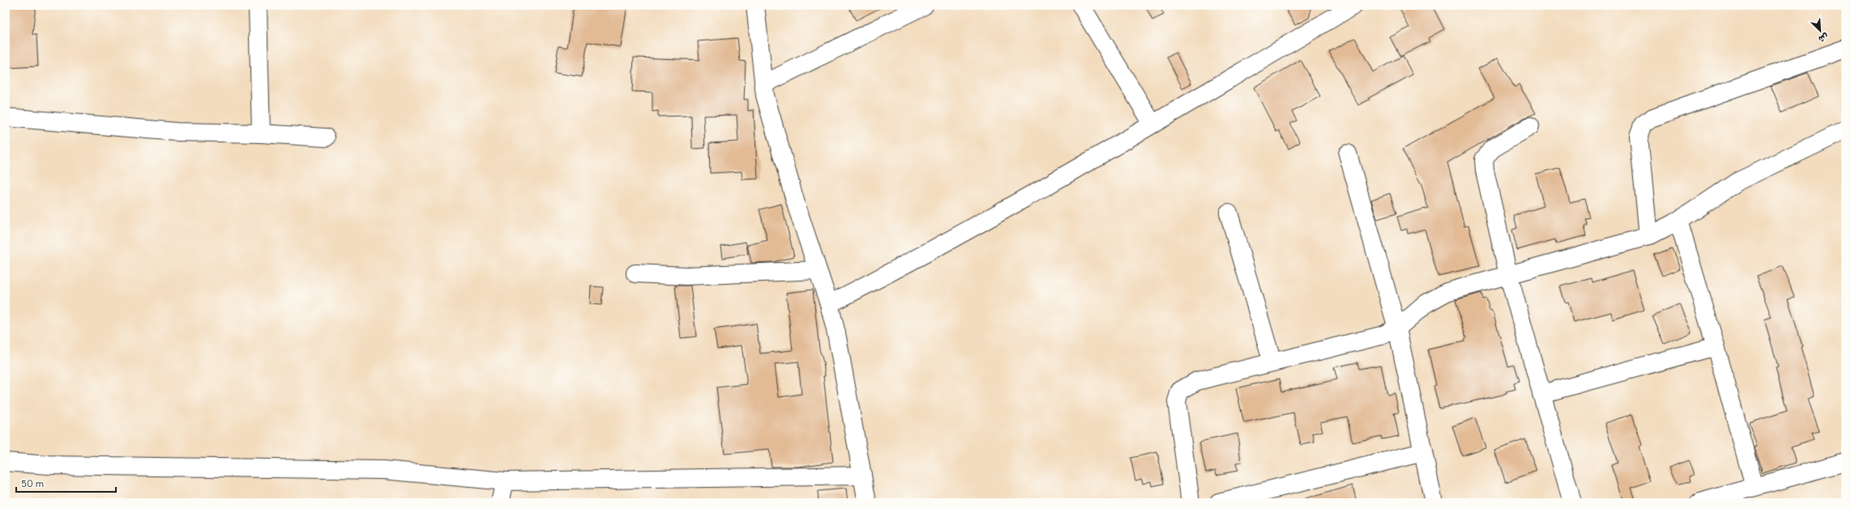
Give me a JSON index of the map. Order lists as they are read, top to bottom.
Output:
{
  "scale_bar": "50 m",
  "north": "bottom right"
}
